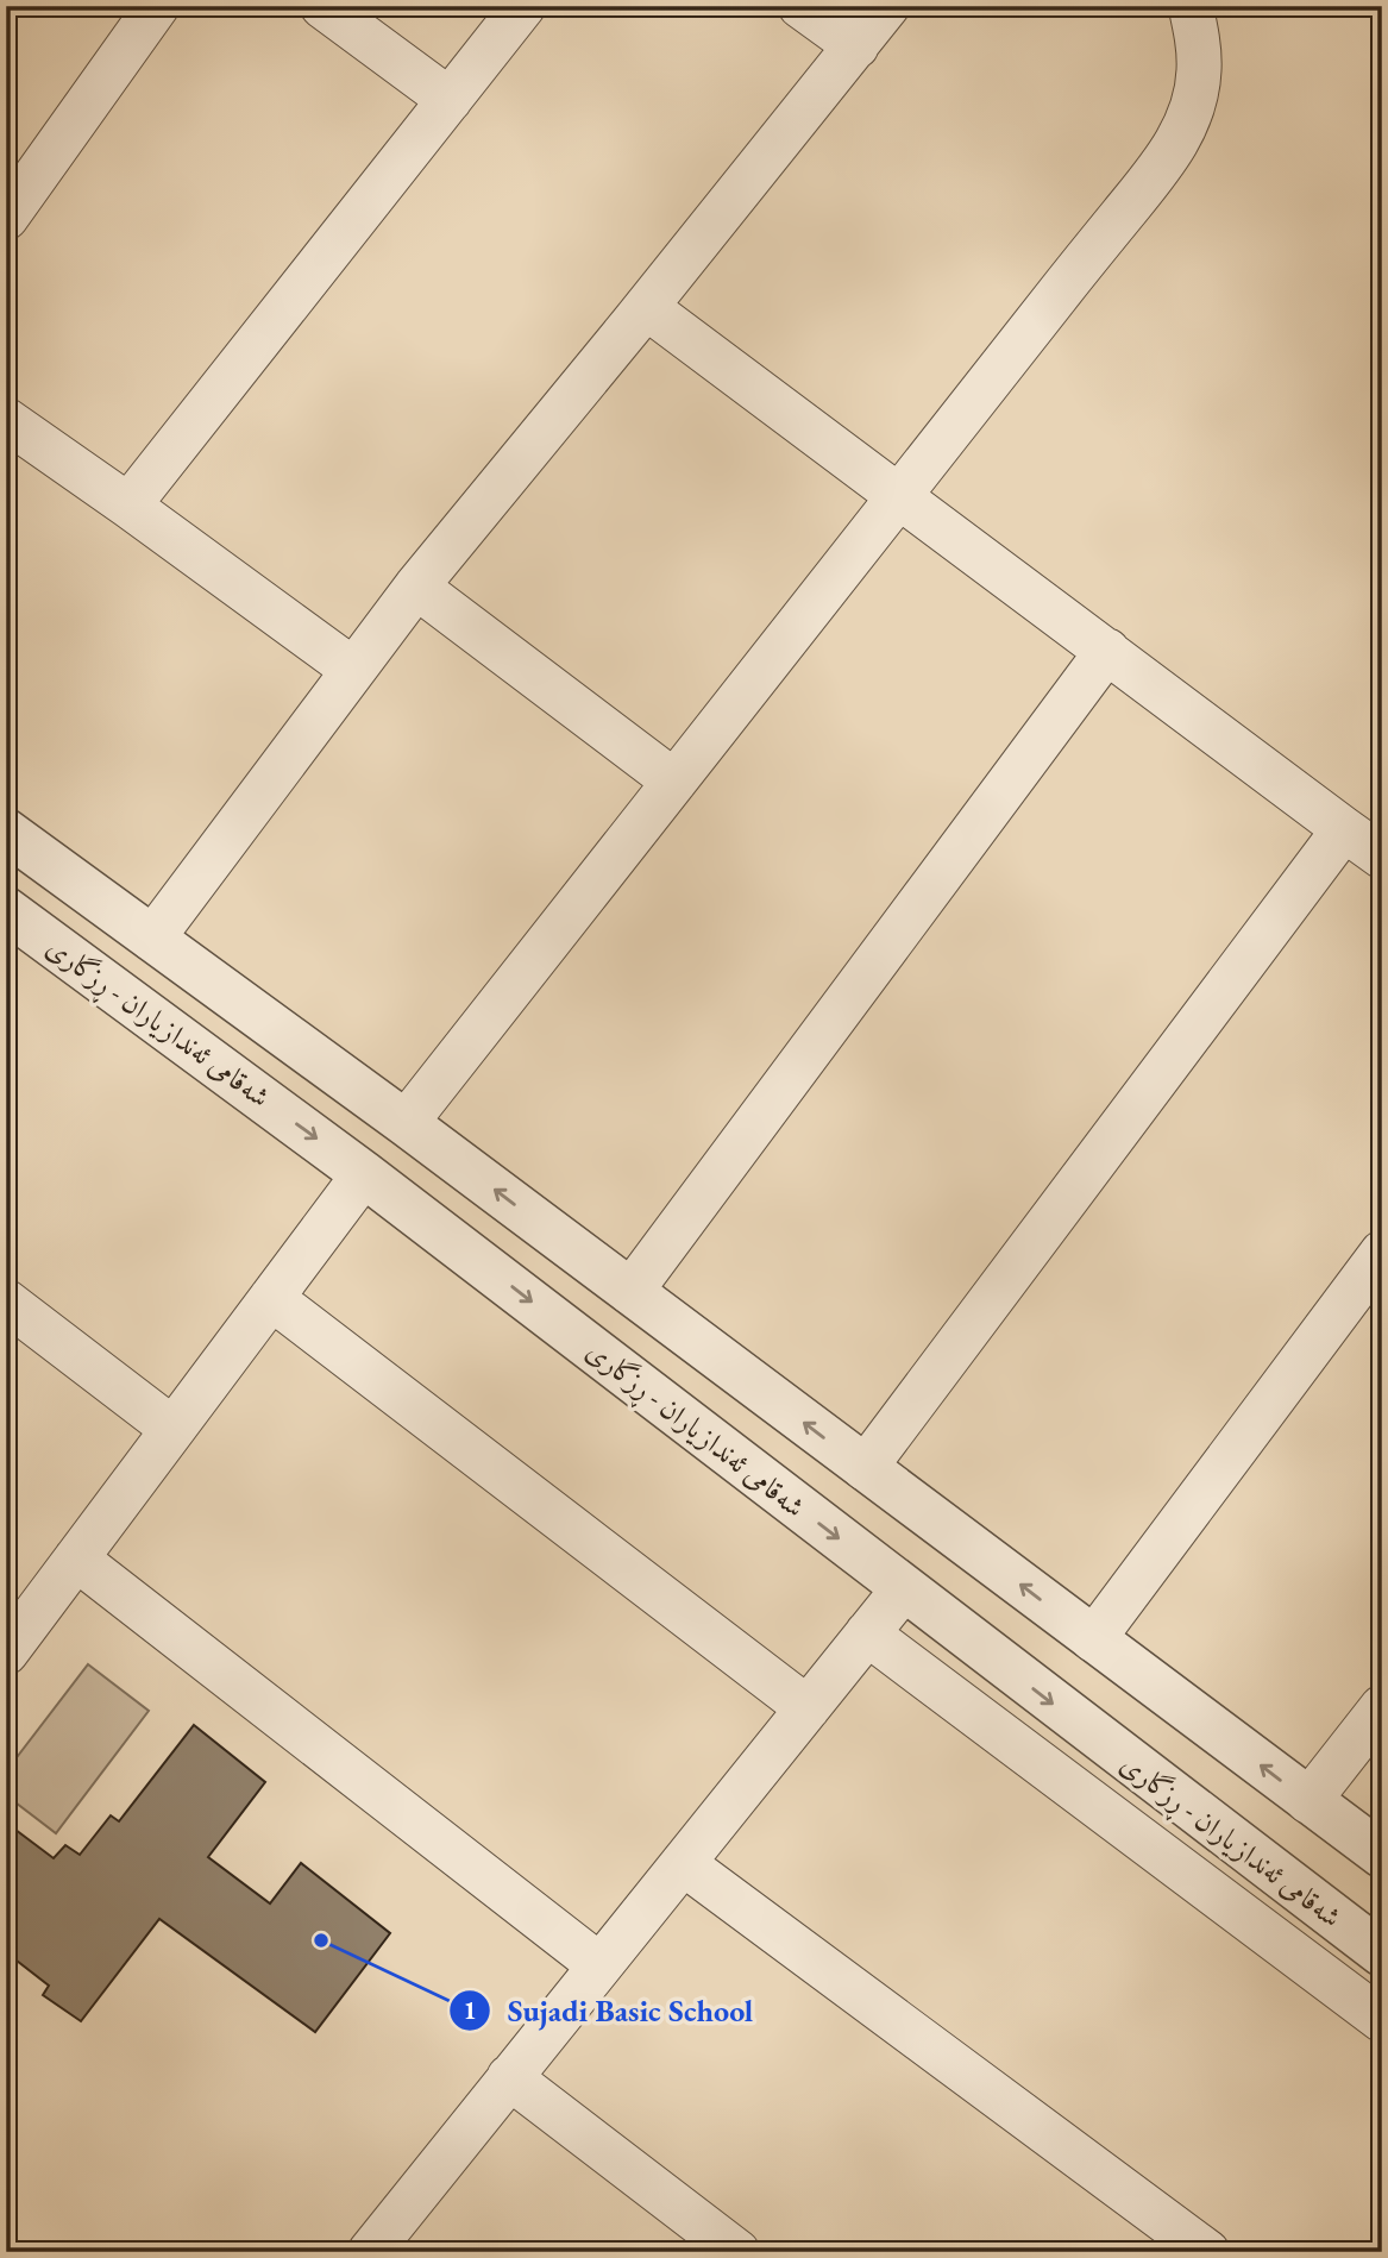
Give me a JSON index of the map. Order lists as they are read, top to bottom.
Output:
{
  "streets": {
    "street": ["شەقامی ئەندازیاران - ڕزگاری"]
  },
  "places": ["Sujadi Basic School"]
}
